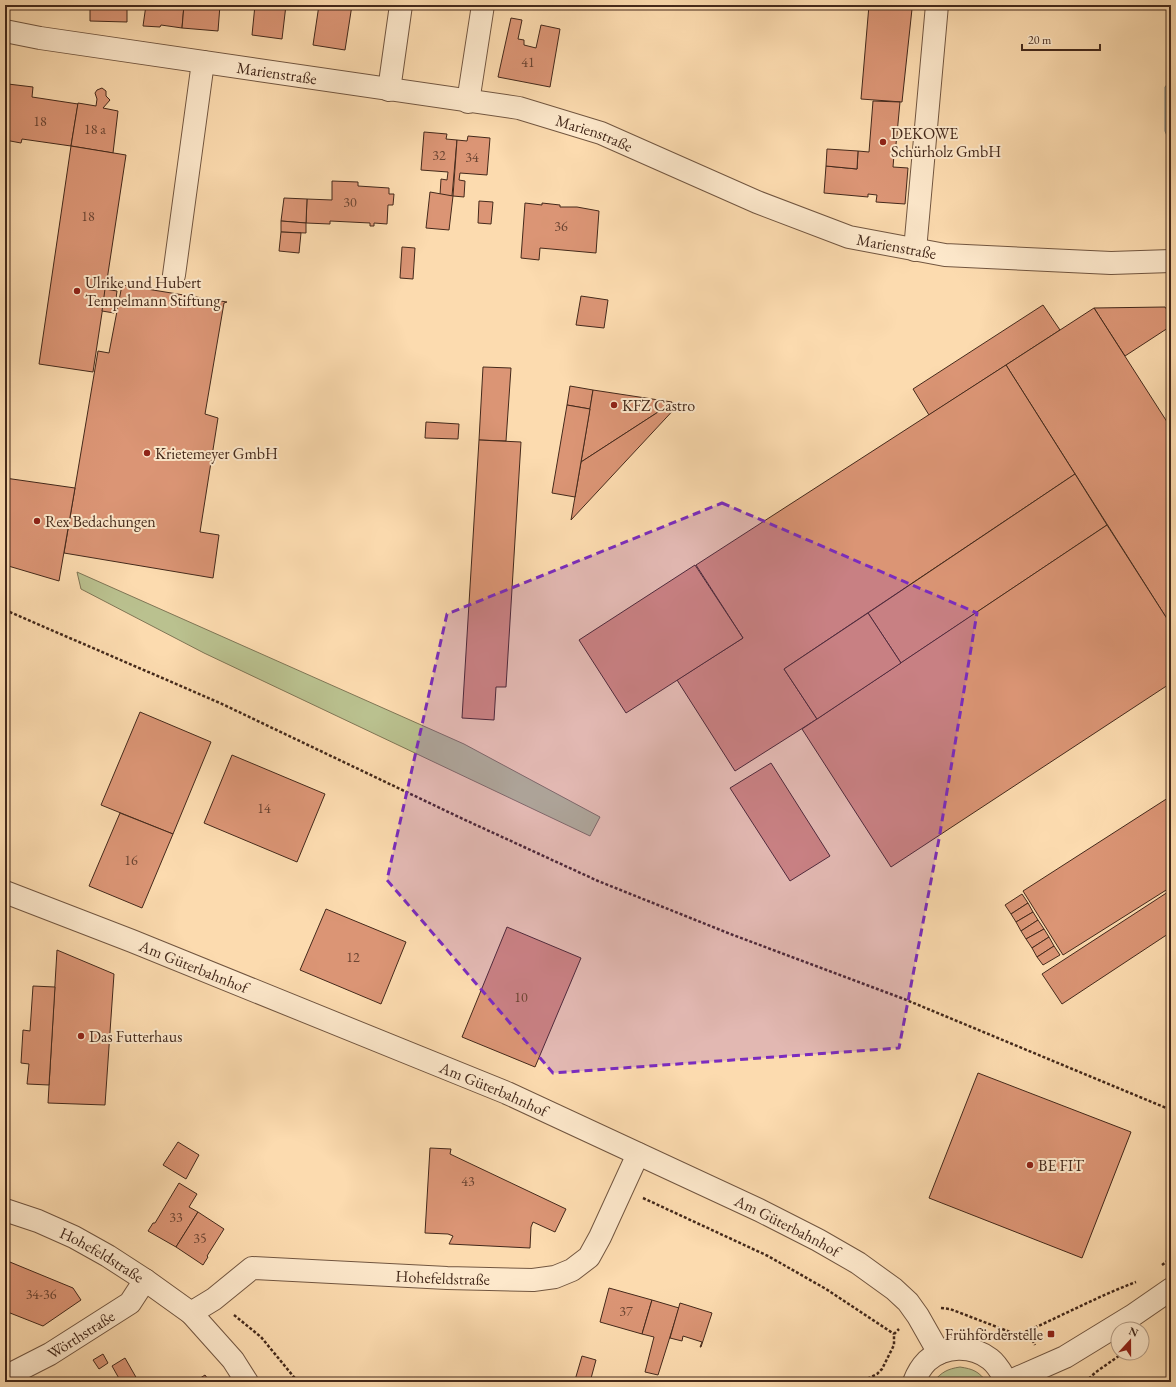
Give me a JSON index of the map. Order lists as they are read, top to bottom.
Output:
{
  "streets": {
    "street": [
      "Marienstraße",
      "Am Güterbahnhof",
      "Hohefeldstraße",
      "Wörthstraße"
    ]
  },
  "crossings": [
    ["Am Güterbahnhof", "Hohefeldstraße"],
    ["Hohefeldstraße", "Wörthstraße"]
  ],
  "places": {
    "other": [
      "DEKOWE Schürholz GmbH",
      "Ulrike und Hubert Tempelmann Stiftung",
      "KFZ Castro",
      "Krietemeyer GmbH",
      "Rex Bedachungen",
      "Das Futterhaus",
      "BE FIT"
    ],
    "transit": ["Frühförderstelle"]
  },
  "house_numbers": [
    "41",
    "18",
    "18 a",
    "32",
    "34",
    "30",
    "18",
    "36",
    "14",
    "16",
    "12",
    "10",
    "43",
    "33",
    "35",
    "34-36",
    "37"
  ],
  "scale_bar": "20 m",
  "north": "top"
}
